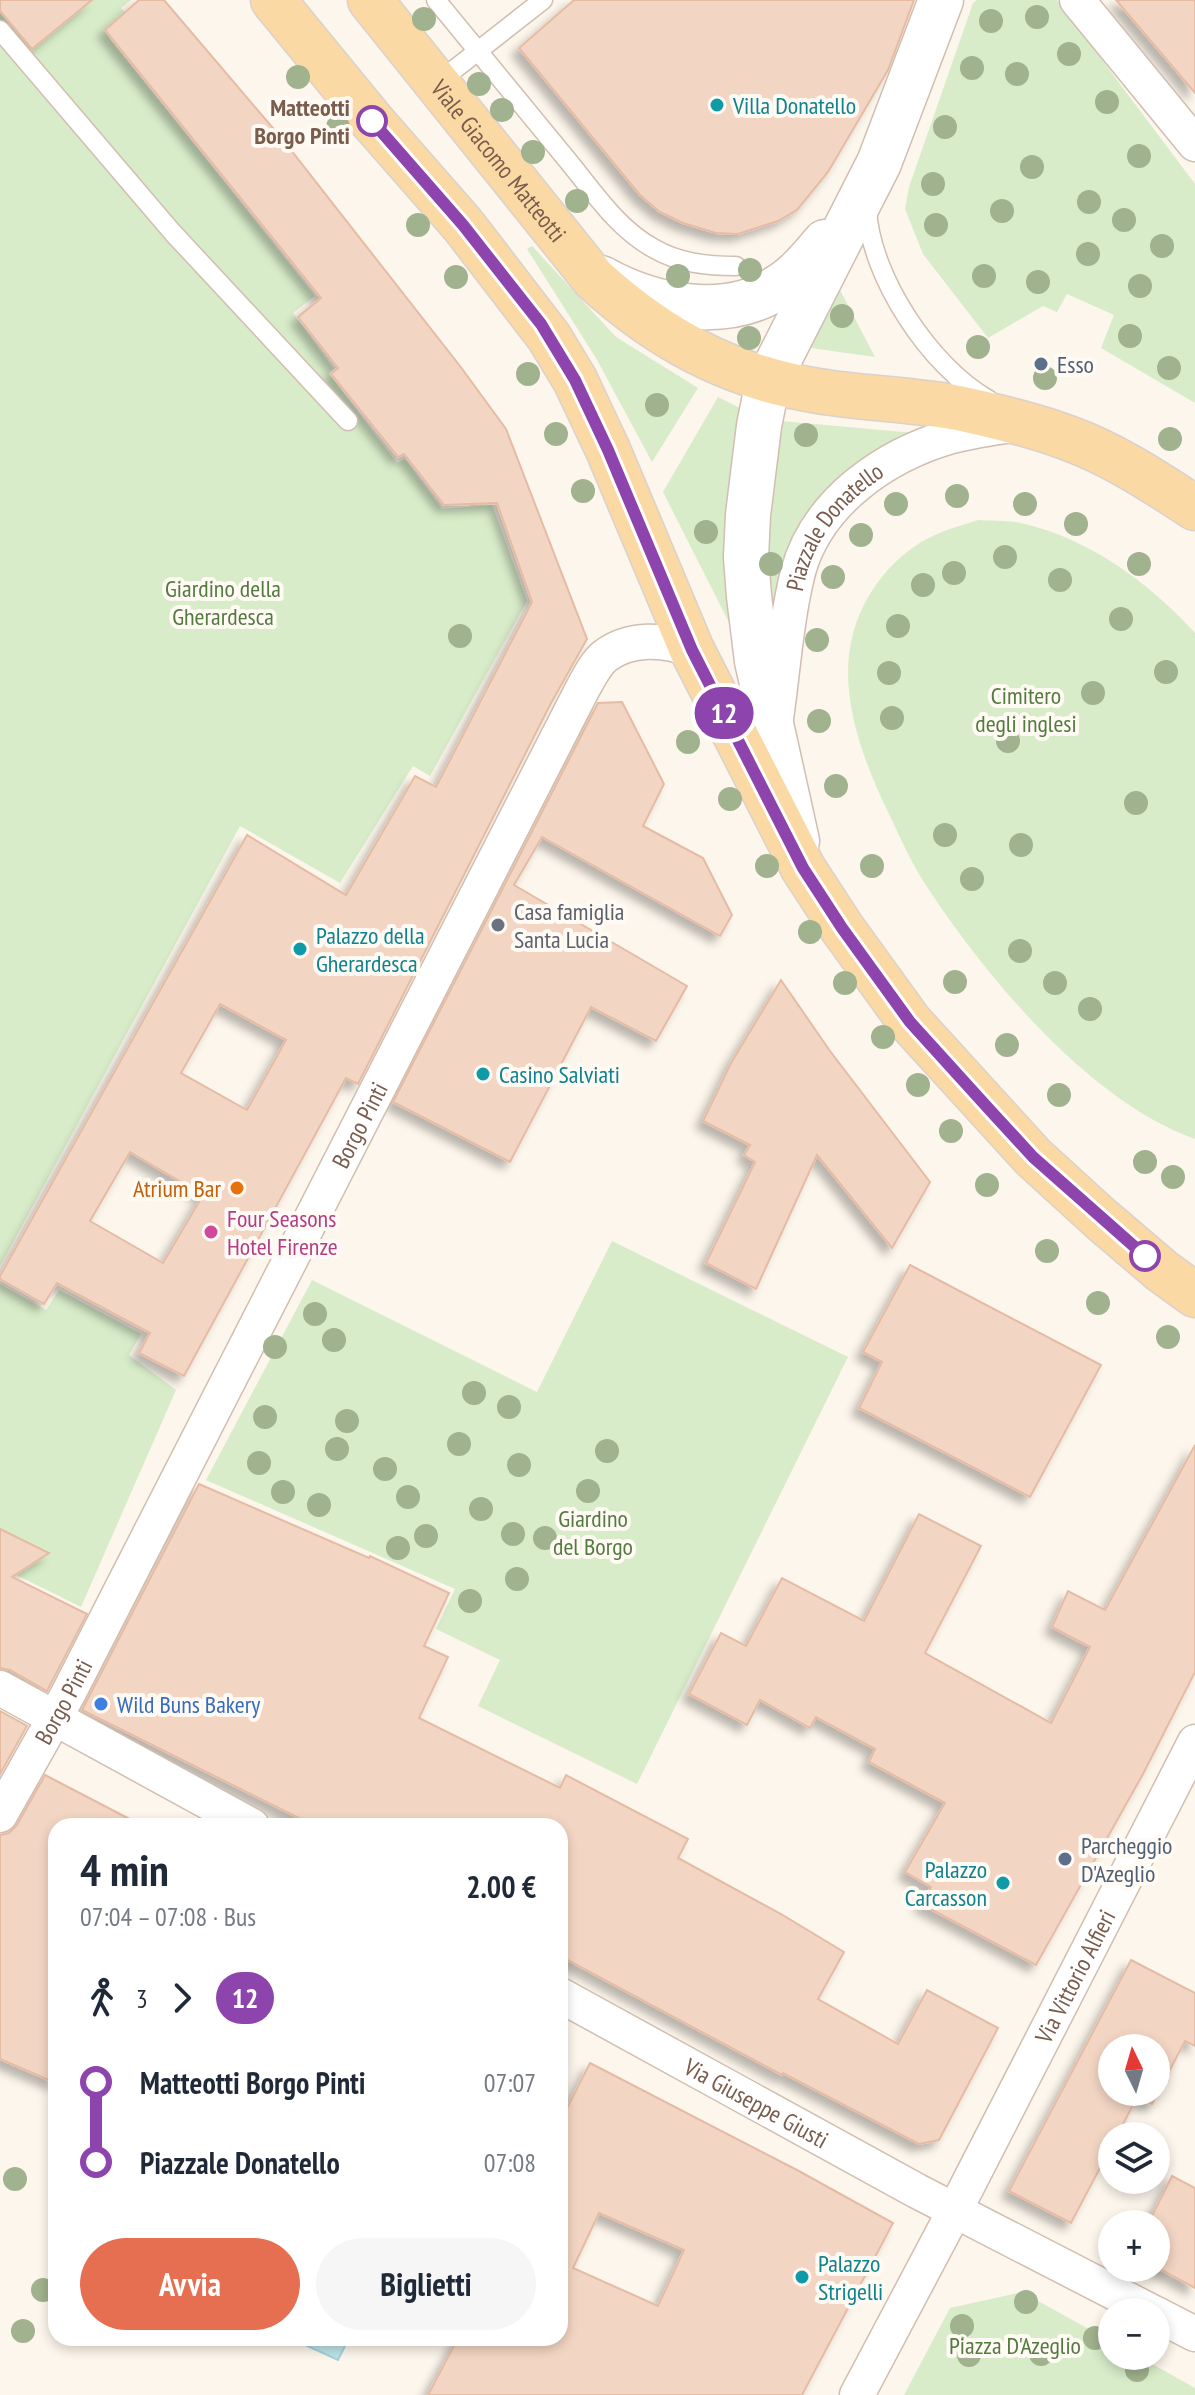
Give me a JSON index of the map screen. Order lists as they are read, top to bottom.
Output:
{
  "streets": {
    "main road": ["Viale Giacomo Matteotti", "Piazzale Donatello"],
    "street": ["Borgo Pinti", "Via Vittorio Alfieri", "Via Giuseppe Giusti"]
  },
  "crossings": [
    ["Viale Giacomo Matteotti", "Piazzale Donatello"],
    ["Piazzale Donatello", "Borgo Pinti"],
    ["Via Vittorio Alfieri", "Via Giuseppe Giusti"]
  ],
  "parks": [
    "Giardino della Gherardesca",
    "Cimitero degli inglesi",
    "Giardino del Borgo",
    "Piazza D'Azeglio"
  ],
  "places": [
    "Villa Donatello",
    "Matteotti Borgo Pinti",
    "Esso",
    "Casa famiglia Santa Lucia",
    "Palazzo della Gherardesca",
    "Casino Salviati",
    "Atrium Bar",
    "Four Seasons Hotel Firenze",
    "Wild Buns Bakery",
    "Parcheggio D'Azeglio",
    "Palazzo Carcasson",
    "Palazzo Strigelli"
  ],
  "lines": ["bus line 12"],
  "north": "top",
  "page": {
    "on_map": "12",
    "heading": ["4 min", "07:04 – 07:08 · Bus", "2.00 €"],
    "legs": ["3", "12"],
    "map_buttons": ["+", "−"],
    "list": [
      {
        "name": "Matteotti Borgo Pinti",
        "value": "07:07"
      },
      {
        "name": "Piazzale Donatello",
        "value": "07:08"
      }
    ],
    "buttons": ["Avvia", "Biglietti"]
  }
}
